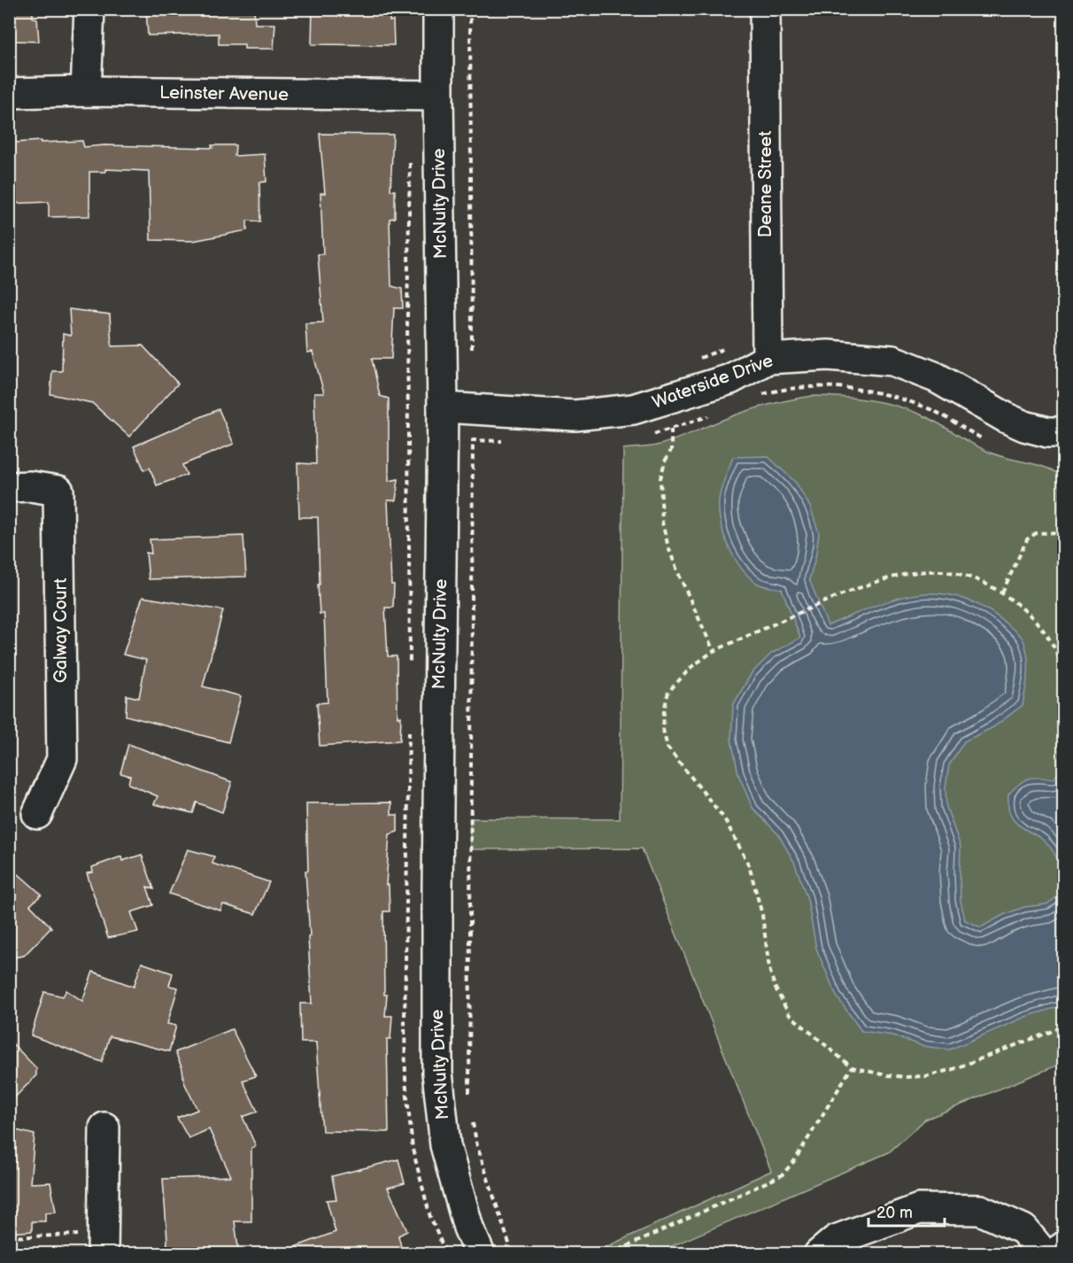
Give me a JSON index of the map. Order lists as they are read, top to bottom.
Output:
{
  "streets": {
    "street": [
      "Leinster Avenue",
      "Deane Street",
      "McNulty Drive",
      "Waterside Drive",
      "Galway Court"
    ]
  },
  "crossings": [
    ["Leinster Avenue", "McNulty Drive"],
    ["Deane Street", "Waterside Drive"],
    ["McNulty Drive", "Waterside Drive"]
  ],
  "scale_bar": "20 m"
}
